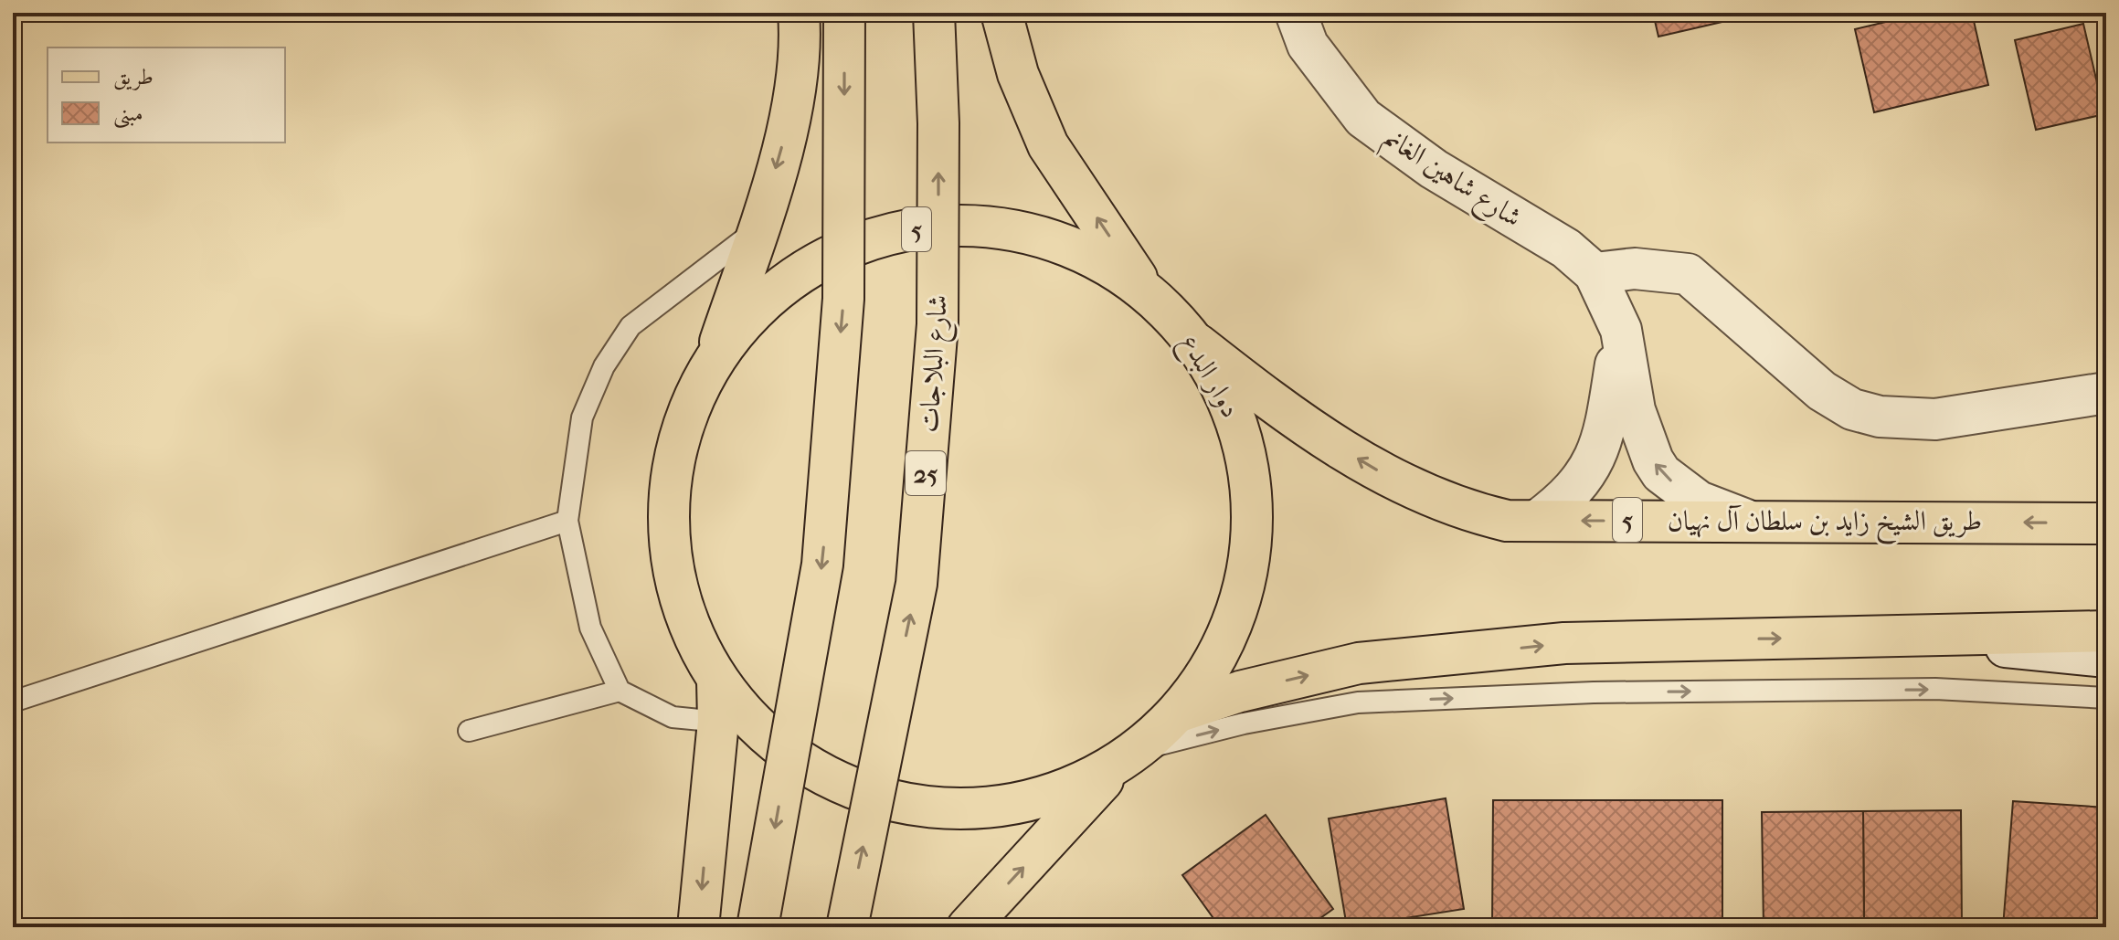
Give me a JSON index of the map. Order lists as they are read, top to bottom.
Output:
{
  "streets": {
    "main road": [
      "5",
      "شارع البلاجات",
      "دوار البدع",
      "25",
      "طريق الشيخ زايد بن سلطان آل نهيان"
    ],
    "street": ["شارع شاهين الغانم"]
  },
  "crossings": [
    ["شارع شاهين الغانم", "طريق الشيخ زايد بن سلطان آل نهيان"],
    ["5", "دوار البدع"],
    ["دوار البدع", "طريق الشيخ زايد بن سلطان آل نهيان"]
  ],
  "legend": ["طريق", "مبنى"]
}
